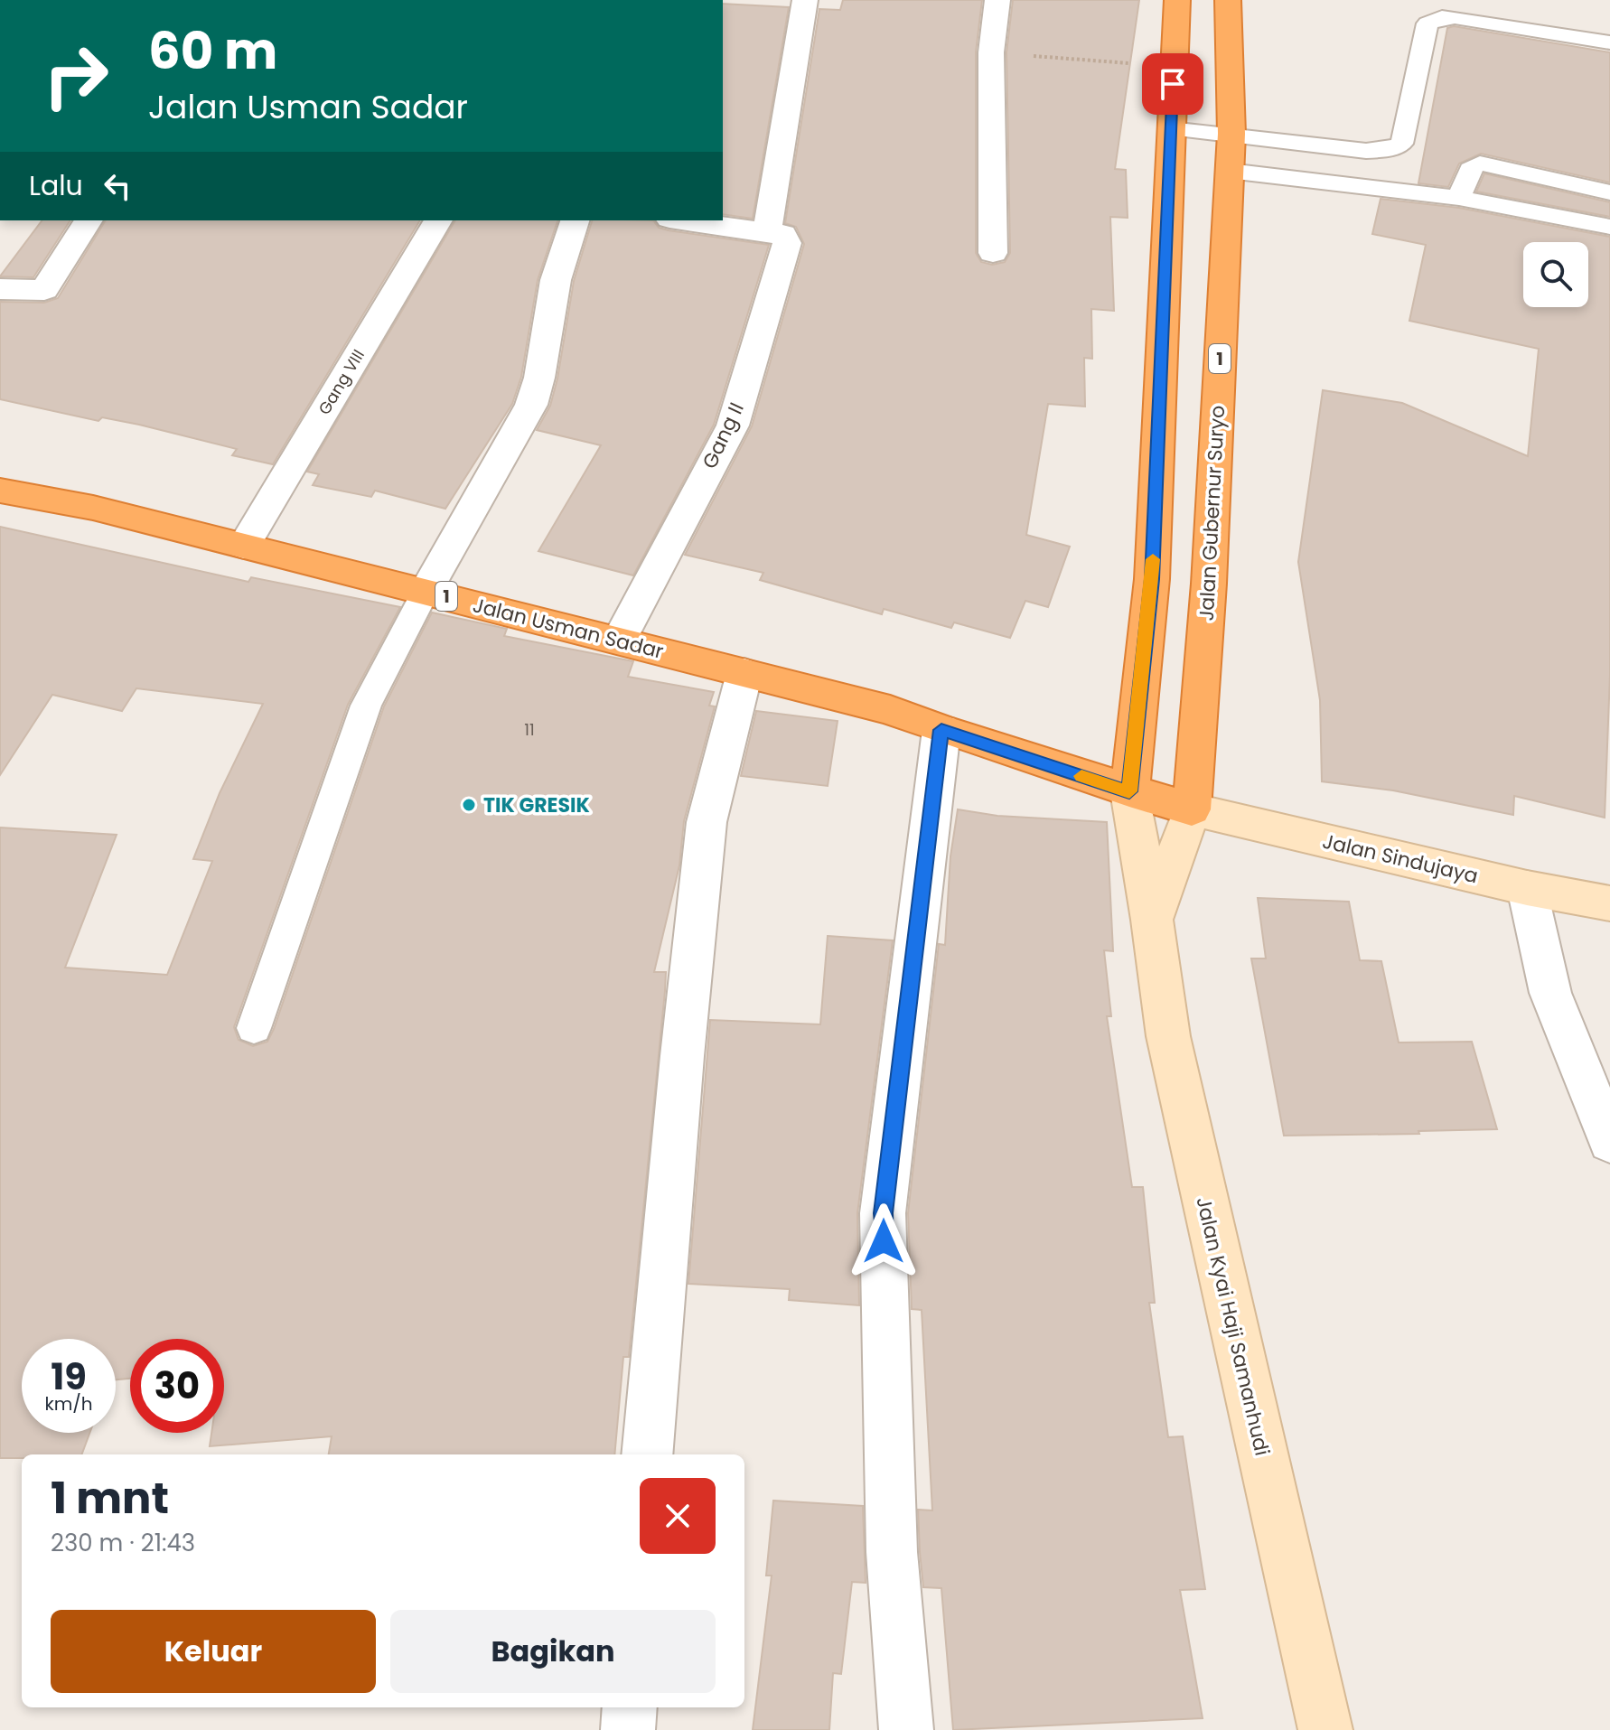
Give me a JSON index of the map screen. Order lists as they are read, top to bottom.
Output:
{
  "streets": {
    "highway": ["1", "Jalan Gubernur Suryo", "Jalan Usman Sadar"],
    "main road": ["Jalan Sindujaya", "Jalan Kyai Haji Samanhudi"],
    "street": ["Gang VIII", "Gang II"]
  },
  "crossings": [
    ["1", "Jalan Gubernur Suryo"],
    ["1", "Jalan Usman Sadar"],
    ["1", "Jalan Sindujaya"],
    ["1", "Jalan Kyai Haji Samanhudi"],
    ["Gang VIII", "Jalan Usman Sadar"],
    ["Gang II", "Jalan Usman Sadar"],
    ["Jalan Gubernur Suryo", "Jalan Sindujaya"],
    ["Jalan Gubernur Suryo", "Jalan Kyai Haji Samanhudi"],
    ["Jalan Usman Sadar", "Jalan Kyai Haji Samanhudi"],
    ["Jalan Sindujaya", "Jalan Kyai Haji Samanhudi"]
  ],
  "places": ["TIK GRESIK"],
  "house_numbers": ["11"],
  "page": {
    "turn": ["60 m", "Jalan Usman Sadar"],
    "then": "Lalu",
    "speed": "19 km/h",
    "limit": "30",
    "heading": ["1 mnt", "230 m · 21:43"],
    "buttons": ["Keluar", "Bagikan"]
  }
}
